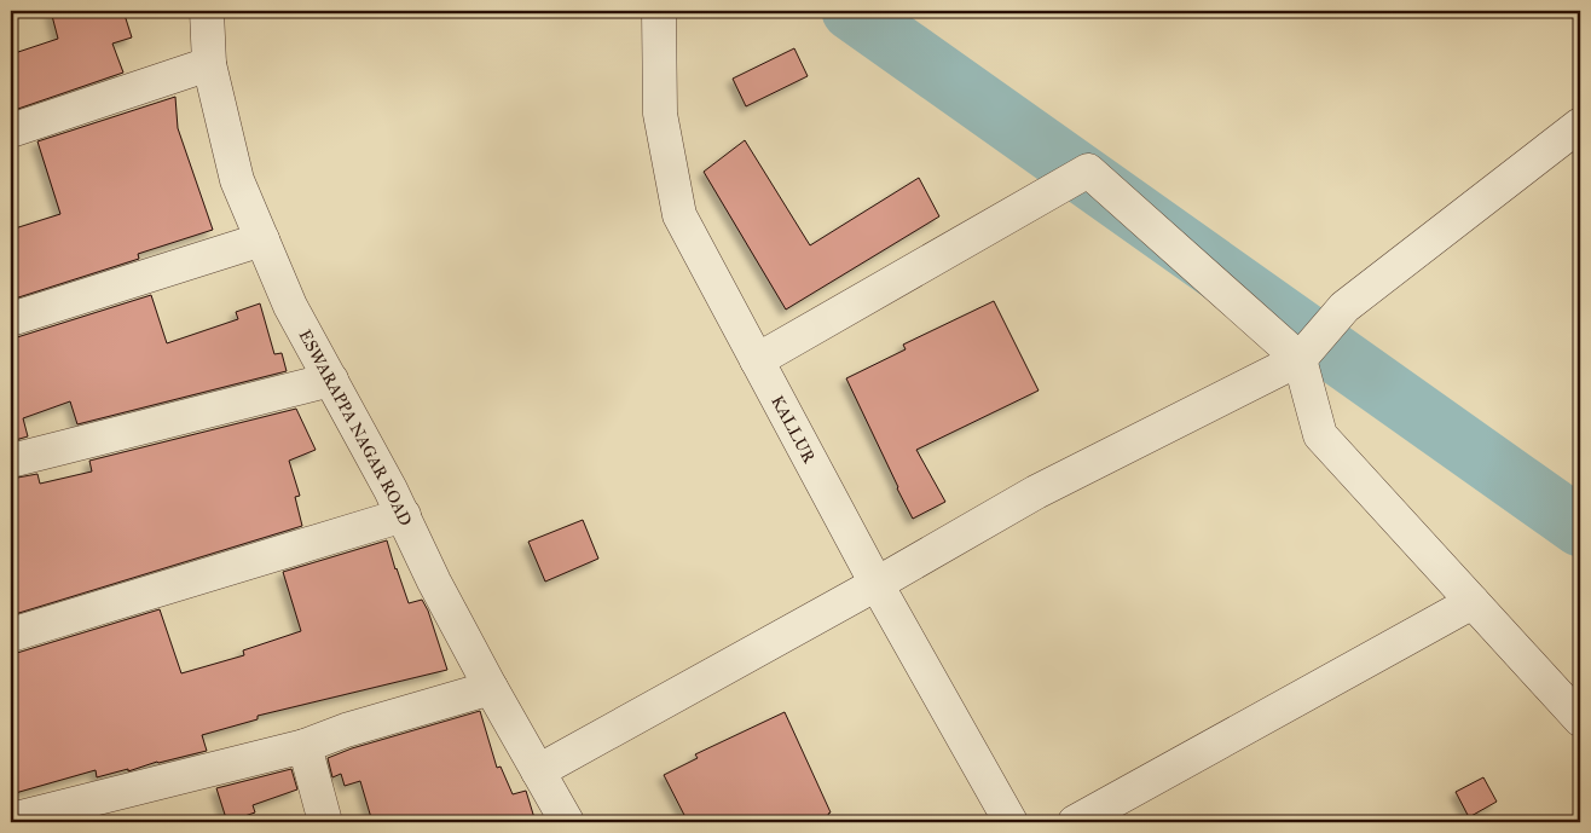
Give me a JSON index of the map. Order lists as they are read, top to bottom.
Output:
{
  "streets": {
    "street": ["ESWARAPPA NAGAR ROAD", "KALLUR"]
  }
}
